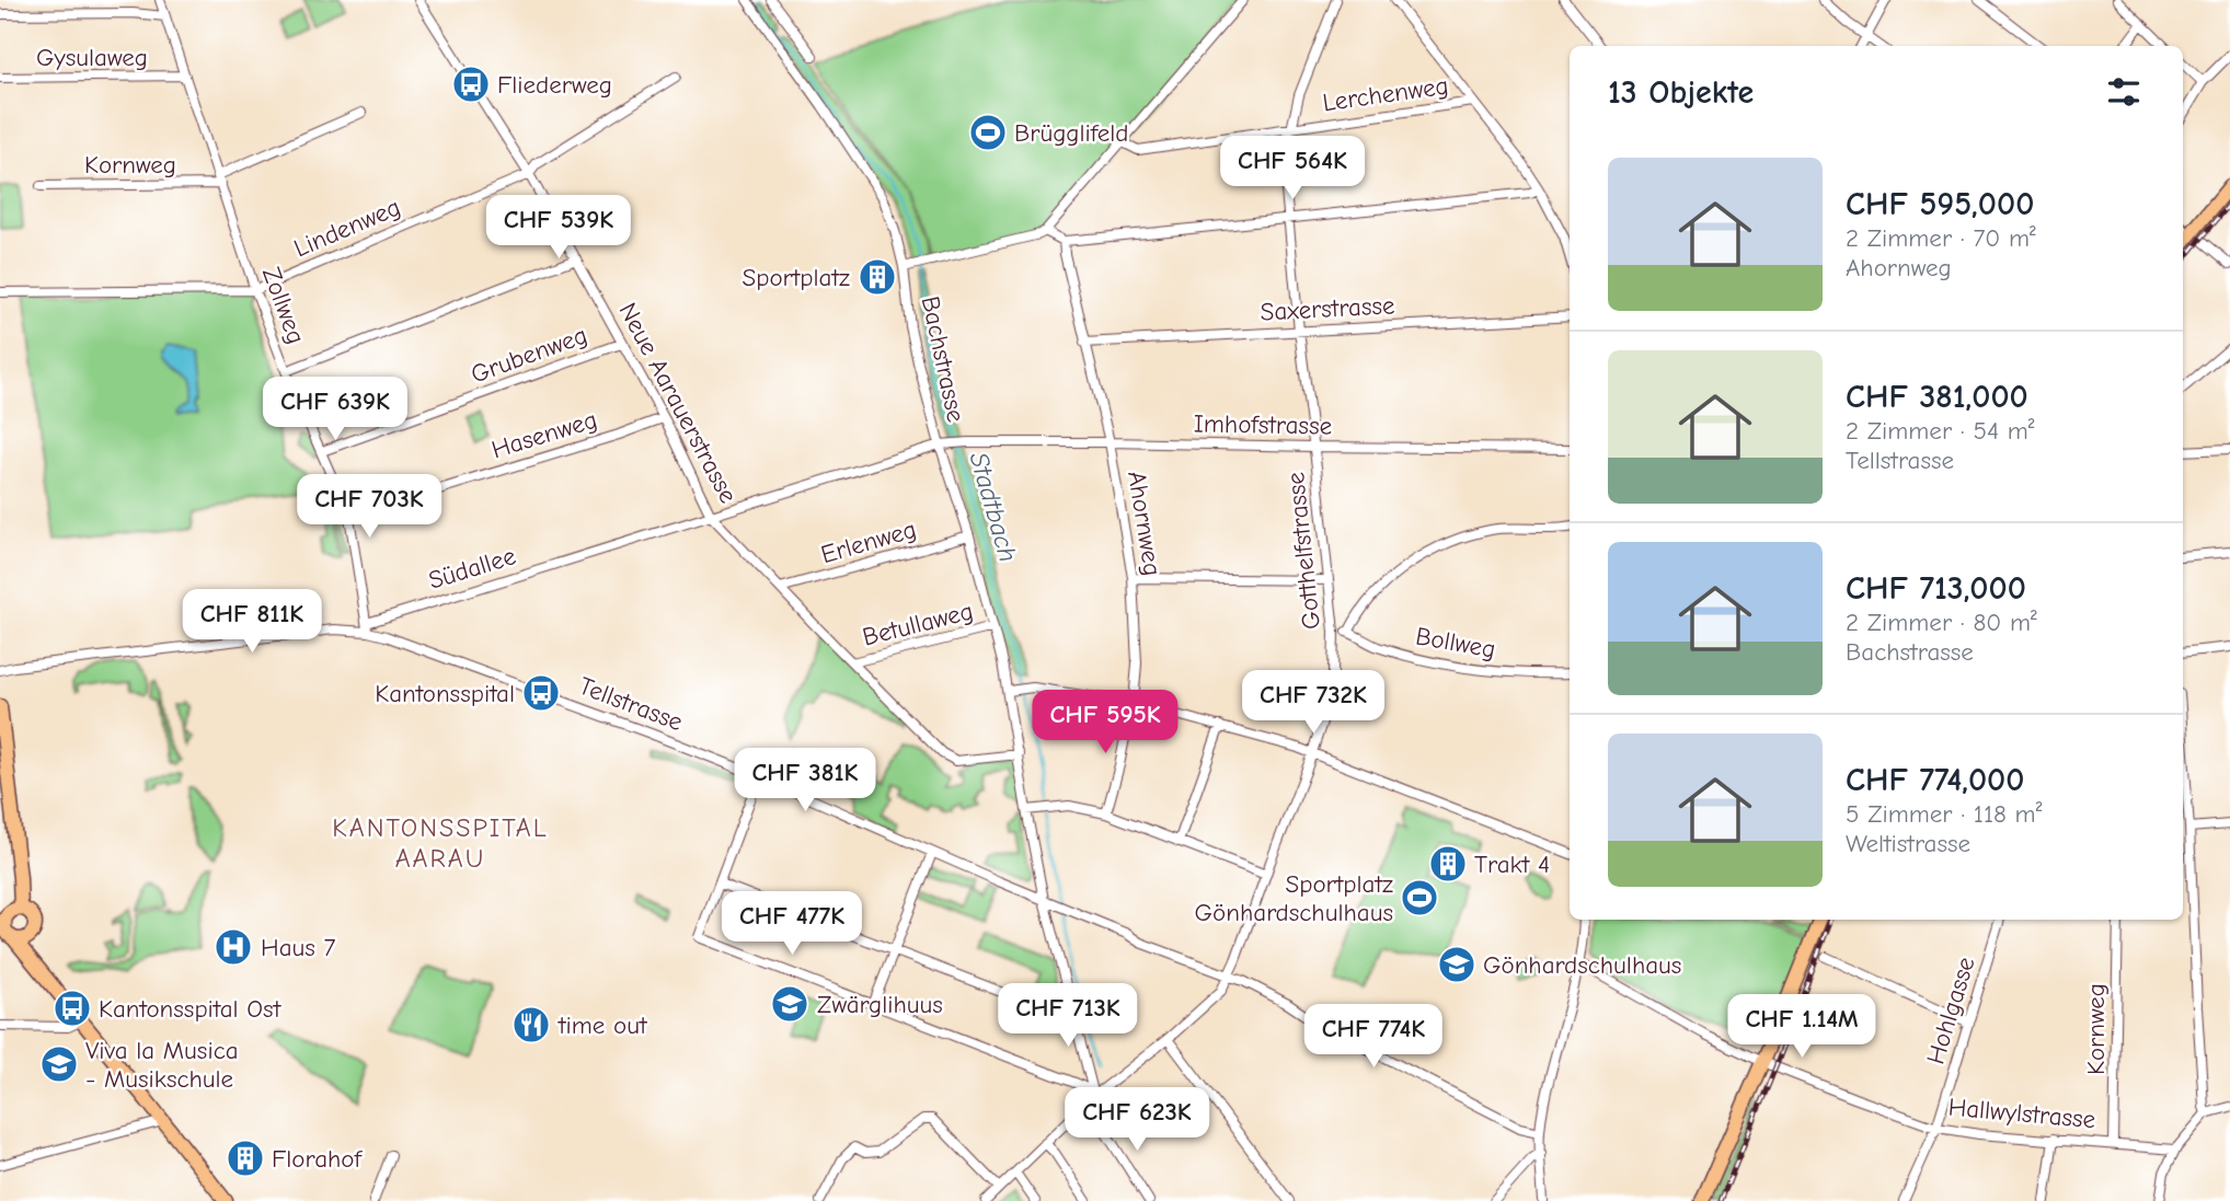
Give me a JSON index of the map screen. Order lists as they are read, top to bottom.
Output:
{
  "streets": {
    "street": [
      "Gysulaweg",
      "Lerchenweg",
      "Kornweg",
      "Lindenweg",
      "Zollweg",
      "Saxerstrasse",
      "Grubenweg",
      "Bachstrasse",
      "Neue Aarauerstrasse",
      "Imhofstrasse",
      "Hasenweg",
      "Ahornweg",
      "Erlenweg",
      "Gotthelfstrasse",
      "Südallee",
      "Betullaweg",
      "Bollweg",
      "Tellstrasse",
      "Hohlgasse",
      "Hallwylstrasse"
    ]
  },
  "crossings": [
    ["Gysulaweg", "Zollweg"],
    ["Lerchenweg", "Gotthelfstrasse"],
    ["Kornweg", "Zollweg"],
    ["Kornweg", "Hallwylstrasse"],
    ["Lindenweg", "Zollweg"],
    ["Lindenweg", "Neue Aarauerstrasse"],
    ["Zollweg", "Grubenweg"],
    ["Zollweg", "Hasenweg"],
    ["Zollweg", "Südallee"],
    ["Zollweg", "Tellstrasse"],
    ["Saxerstrasse", "Ahornweg"],
    ["Saxerstrasse", "Gotthelfstrasse"],
    ["Grubenweg", "Neue Aarauerstrasse"],
    ["Bachstrasse", "Neue Aarauerstrasse"],
    ["Bachstrasse", "Erlenweg"],
    ["Bachstrasse", "Gotthelfstrasse"],
    ["Bachstrasse", "Südallee"],
    ["Bachstrasse", "Betullaweg"],
    ["Bachstrasse", "Tellstrasse"],
    ["Neue Aarauerstrasse", "Hasenweg"],
    ["Neue Aarauerstrasse", "Erlenweg"],
    ["Neue Aarauerstrasse", "Südallee"],
    ["Neue Aarauerstrasse", "Betullaweg"],
    ["Imhofstrasse", "Ahornweg"],
    ["Imhofstrasse", "Gotthelfstrasse"],
    ["Imhofstrasse", "Südallee"],
    ["Gotthelfstrasse", "Tellstrasse"],
    ["Südallee", "Tellstrasse"],
    ["Hohlgasse", "Hallwylstrasse"]
  ],
  "districts": ["KANTONSSPITAL AARAU"],
  "water": ["Stadtbach"],
  "places": {
    "bus stop": ["Fliederweg", "Kantonsspital", "Kantonsspital Ost"],
    "sports": ["Brügglifeld", "Sportplatz Gönhardschulhaus"],
    "building": ["Sportplatz", "Trakt 4", "Florahof"],
    "hospital": ["Haus 7"],
    "school or university": ["Gönhardschulhaus", "Zwärglihuus", "Viva la Musica - Musikschule"],
    "restaurant": ["time out"]
  },
  "page": {
    "heading": "13 Objekte",
    "price": [
      "CHF 564K",
      "CHF 539K",
      "CHF 639K",
      "CHF 703K",
      "CHF 811K",
      "CHF 732K",
      "CHF 595K",
      "CHF 381K",
      "CHF 477K",
      "CHF 713K",
      "CHF 1.14M",
      "CHF 774K",
      "CHF 623K"
    ],
    "list": [
      {
        "name": "CHF 595,000",
        "note": "2 Zimmer · 70 m² · Ahornweg"
      },
      {
        "name": "CHF 381,000",
        "note": "2 Zimmer · 54 m² · Tellstrasse"
      },
      {
        "name": "CHF 713,000",
        "note": "2 Zimmer · 80 m² · Bachstrasse"
      },
      {
        "name": "CHF 774,000",
        "note": "5 Zimmer · 118 m² · Weltistrasse"
      }
    ]
  }
}
